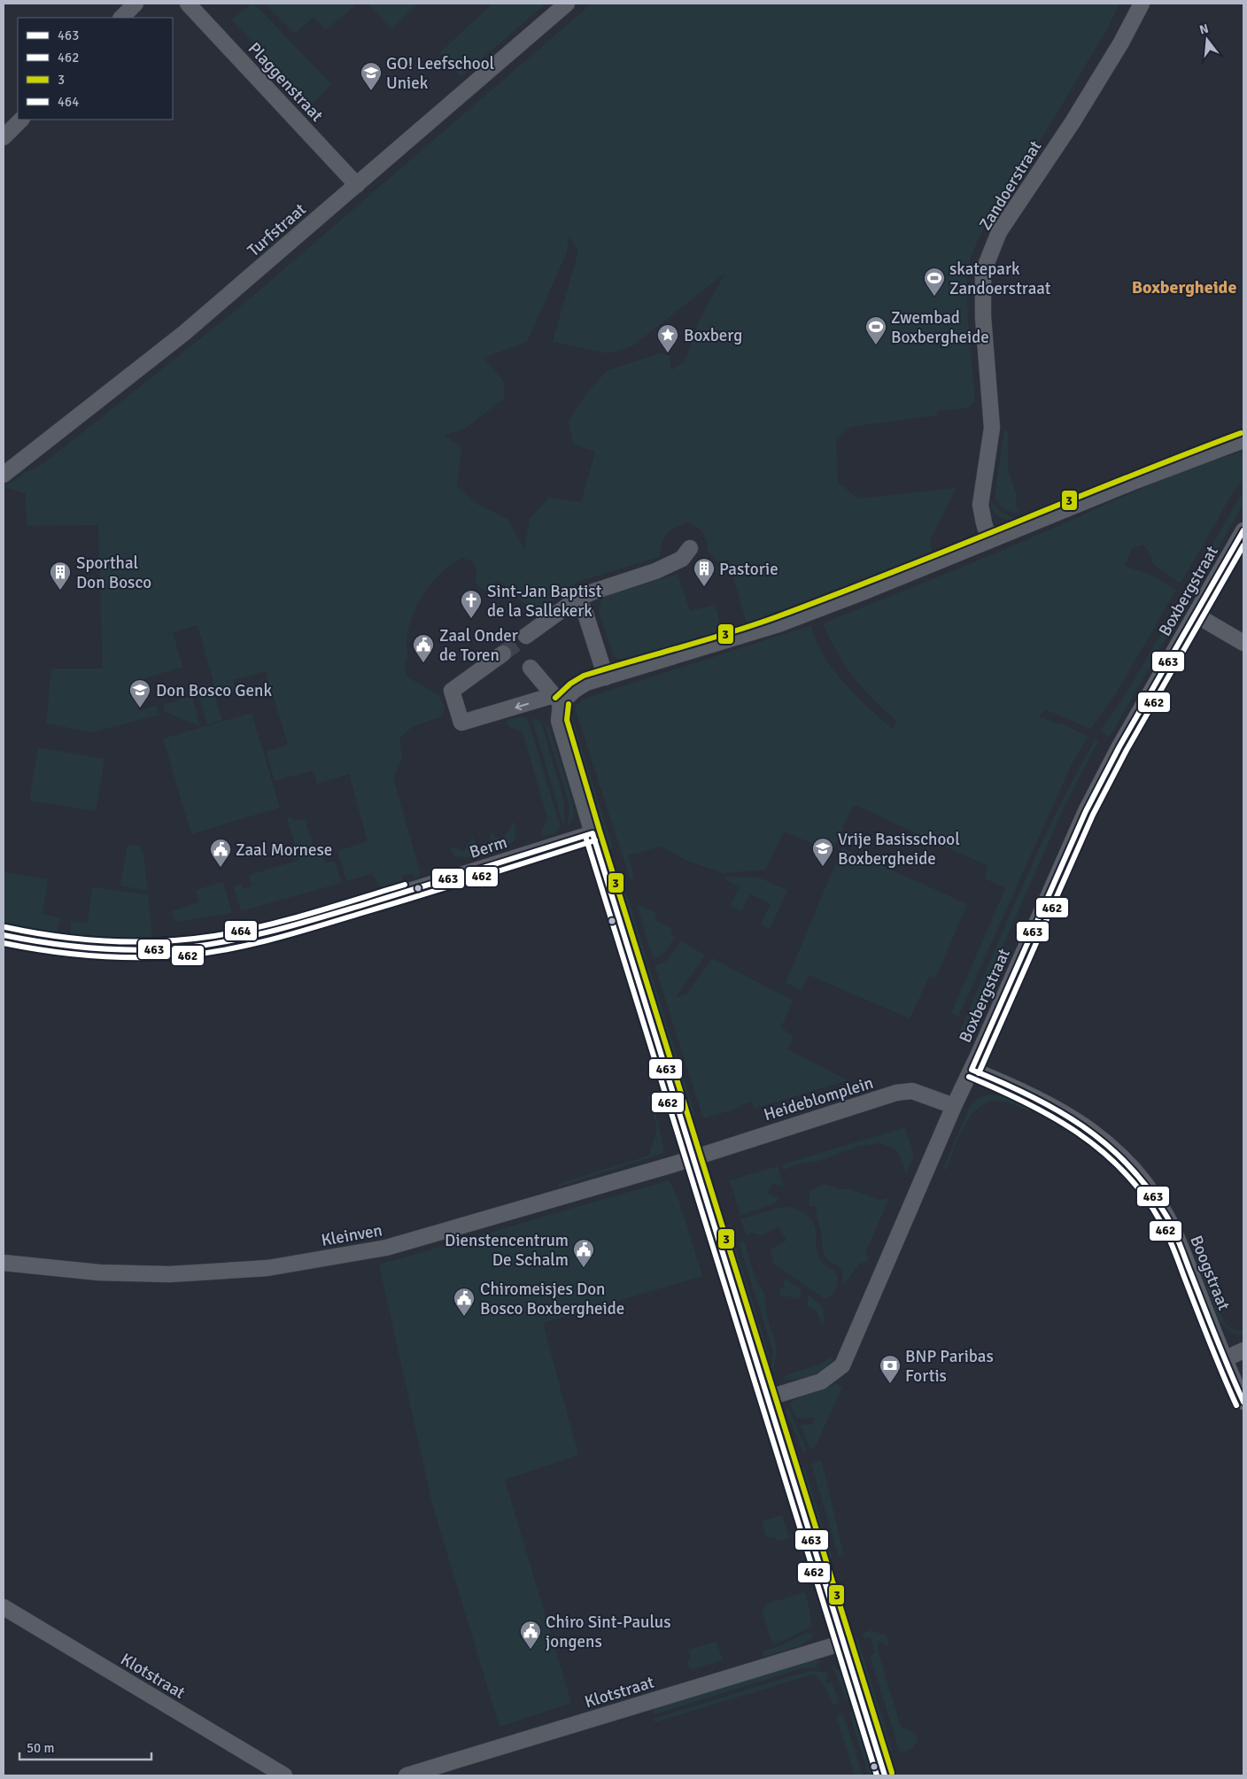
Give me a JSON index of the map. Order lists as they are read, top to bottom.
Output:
{
  "streets": {
    "street": [
      "Plaggenstraat",
      "Zandoerstraat",
      "Turfstraat",
      "Boxbergstraat",
      "Berm",
      "Heideblomplein",
      "Kleinven",
      "Boogstraat",
      "Klotstraat"
    ]
  },
  "crossings": [
    ["Plaggenstraat", "Turfstraat"],
    ["Boxbergstraat", "Heideblomplein"],
    ["Boxbergstraat", "Boogstraat"],
    ["Heideblomplein", "Kleinven"]
  ],
  "districts": ["Boxbergheide"],
  "places": {
    "school or university": ["GO! Leefschool Uniek", "Don Bosco Genk", "Vrije Basisschool Boxbergheide"],
    "sports": ["skatepark Zandoerstraat", "Zwembad Boxbergheide"],
    "place": ["Boxberg"],
    "building": ["Pastorie", "Sporthal Don Bosco"],
    "church": ["Sint-Jan Baptist de la Sallekerk"],
    "public building": [
      "Zaal Onder de Toren",
      "Zaal Mornese",
      "Dienstencentrum De Schalm",
      "Chiromeisjes Don Bosco Boxbergheide",
      "Chiro Sint-Paulus jongens"
    ],
    "bank": ["BNP Paribas Fortis"]
  },
  "lines": [
    "transit line 3",
    "transit line 463",
    "transit line 462",
    "transit line 464"
  ],
  "legend": [
    "463",
    "462",
    "3",
    "464"
  ],
  "scale_bar": "50 m",
  "north": "top"
}
